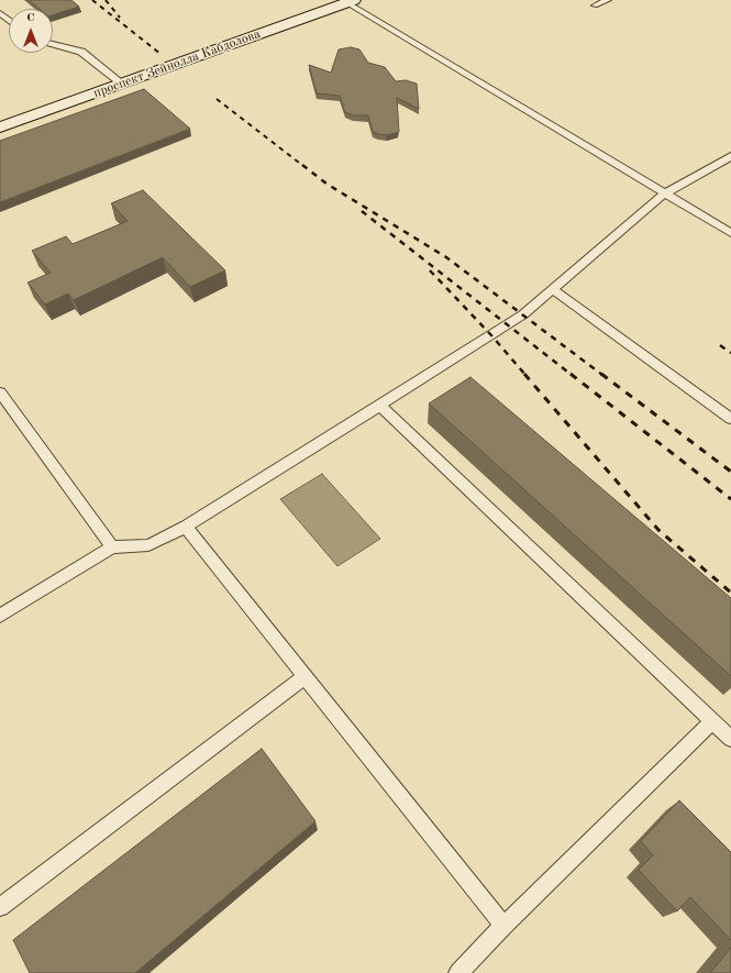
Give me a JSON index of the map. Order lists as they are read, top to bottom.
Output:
{
  "streets": {
    "main road": ["проспект Зейнолла Кабдолова"]
  },
  "north": "top"
}
